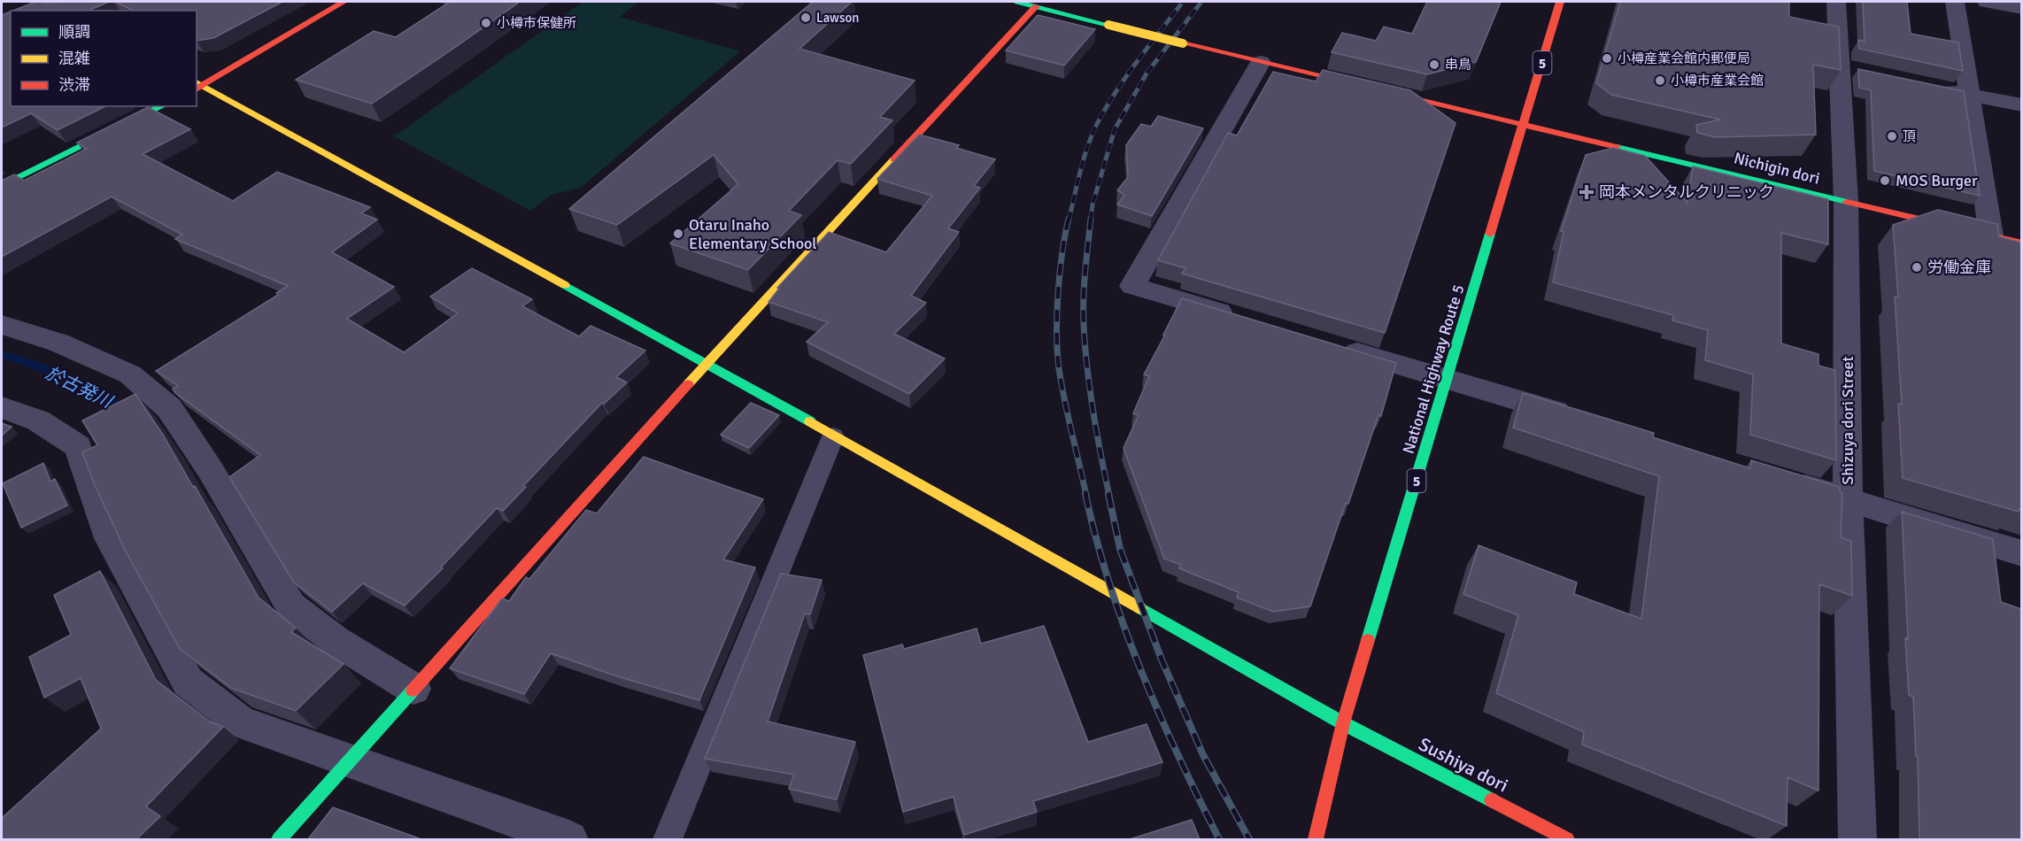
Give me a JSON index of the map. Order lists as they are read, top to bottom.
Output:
{
  "streets": {
    "main road": [
      "5",
      "Nichigin dori",
      "National Highway Route 5",
      "Sushiya dori"
    ],
    "street": ["Shizuya dori Street"]
  },
  "crossings": [
    ["Nichigin dori", "National Highway Route 5"],
    ["Nichigin dori", "Shizuya dori Street"],
    ["National Highway Route 5", "Sushiya dori"]
  ],
  "water": ["於古発川"],
  "places": {
    "other": [
      "Lawson",
      "小樽市保健所",
      "小樽産業会館内郵便局",
      "串鳥",
      "小樽市産業会館",
      "頂",
      "MOS Burger",
      "Otaru Inaho Elementary School",
      "労働金庫"
    ],
    "health": ["岡本メンタルクリニック"]
  },
  "legend": ["順調", "混雑", "渋滞"]
}
